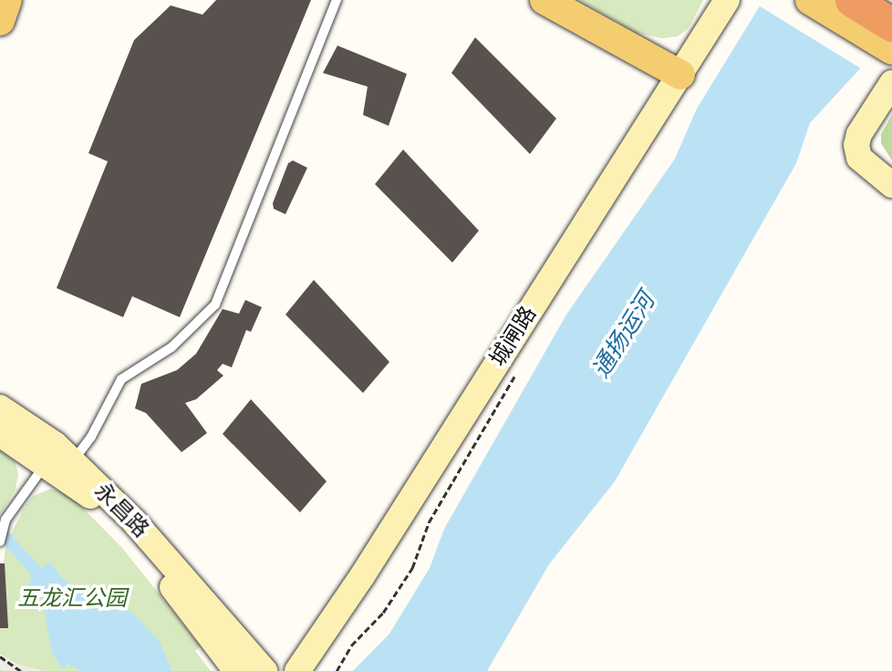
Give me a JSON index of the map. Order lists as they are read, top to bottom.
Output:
{
  "streets": {
    "street": ["城闸路", "永昌路"]
  },
  "water": ["通扬运河"],
  "parks": ["五龙汇公园"]
}
